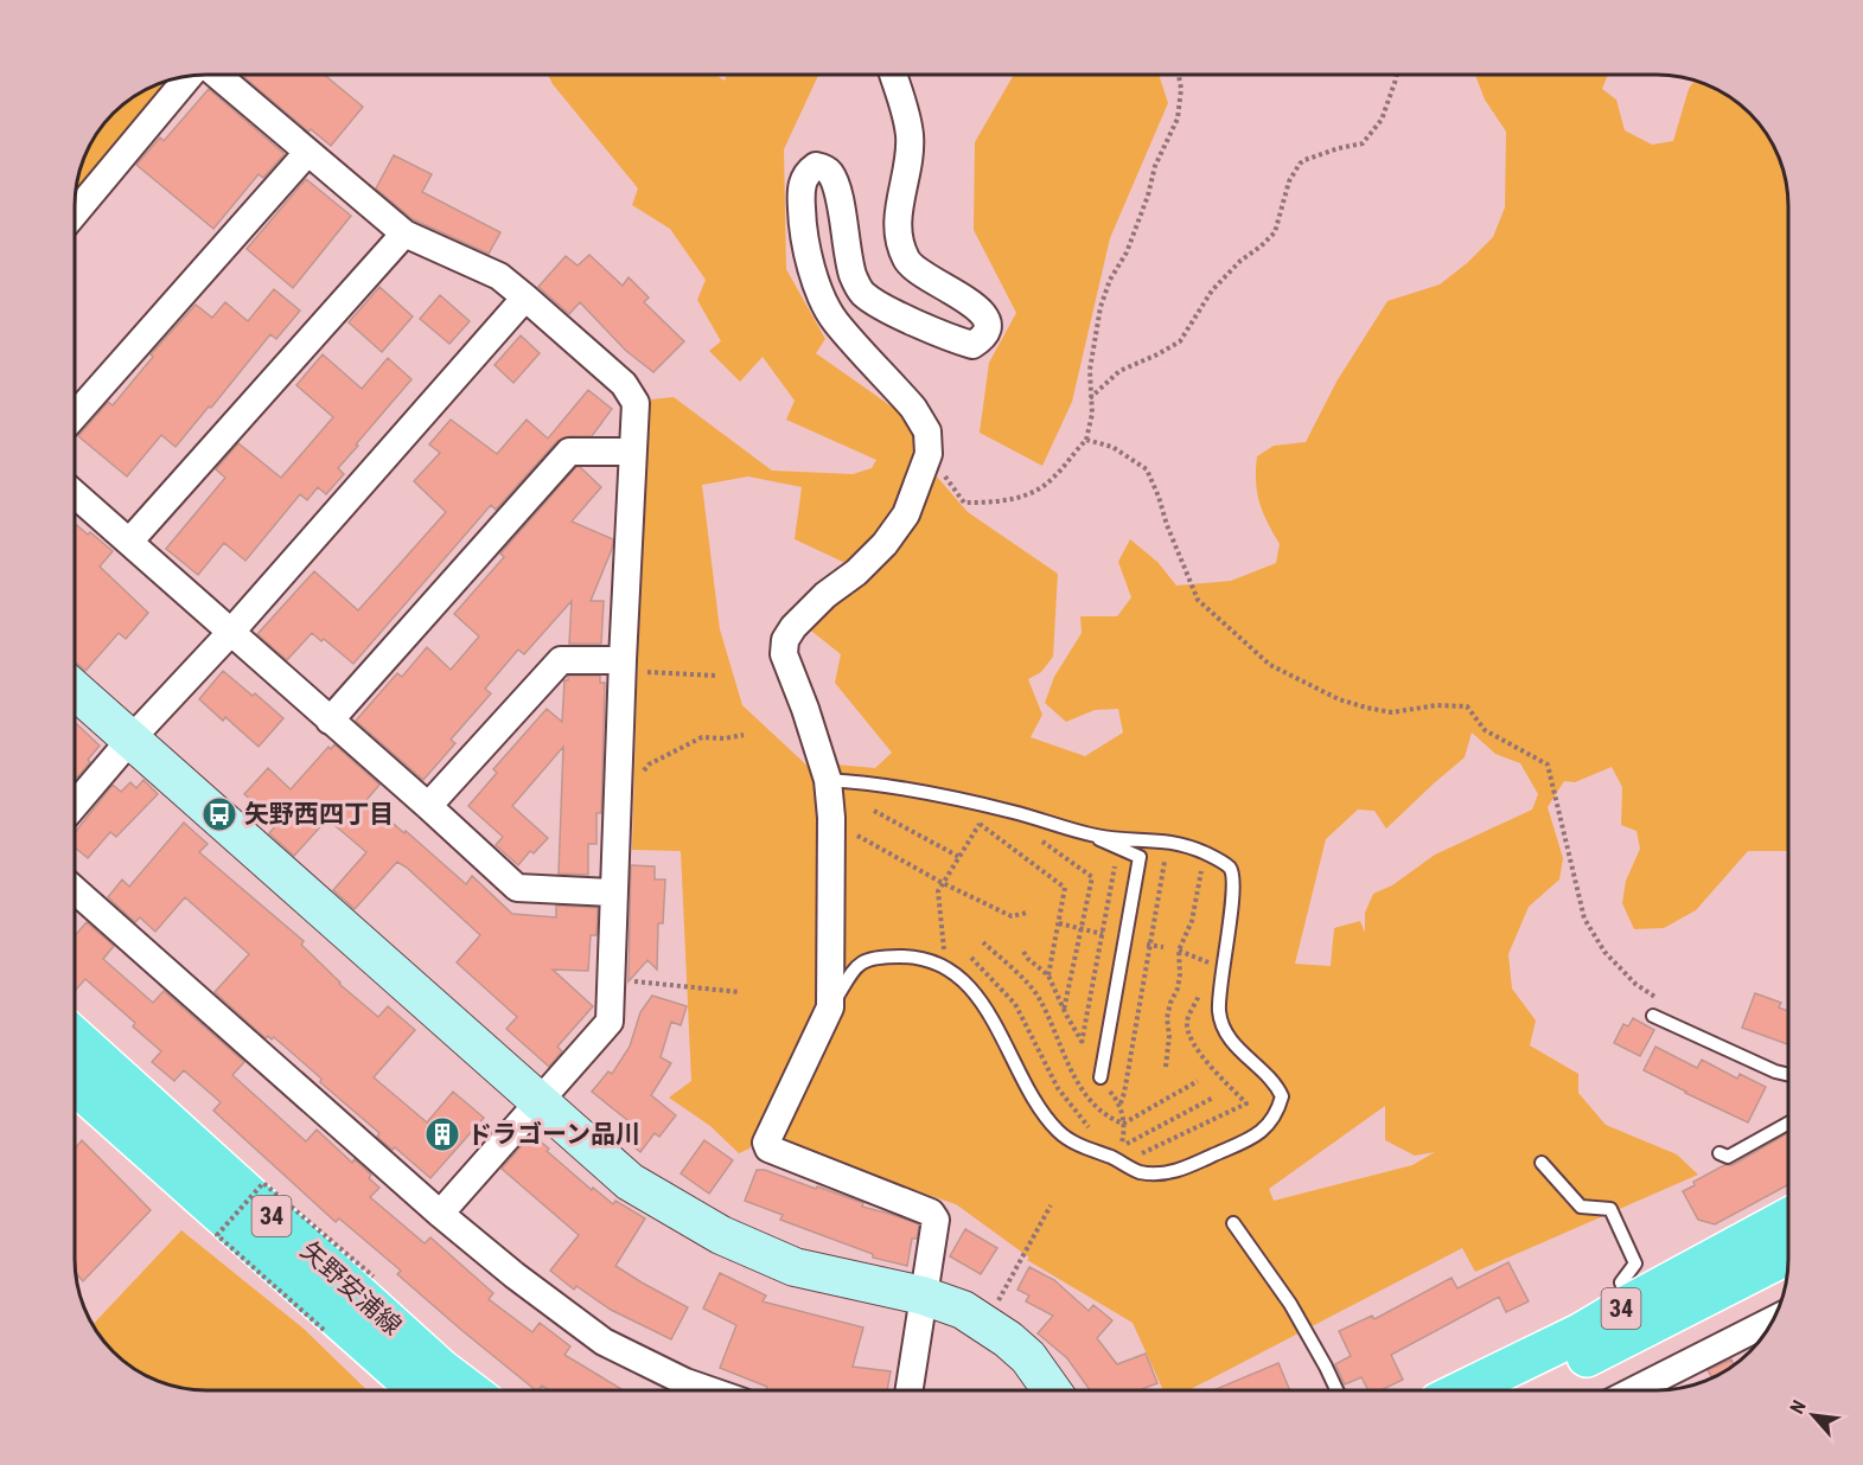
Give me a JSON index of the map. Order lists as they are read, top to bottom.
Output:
{
  "streets": {
    "main road": ["34", "矢野安浦線"]
  },
  "places": {
    "bus stop": ["矢野西四丁目"],
    "building": ["ドラゴーン品川"]
  },
  "north": "top left"
}
